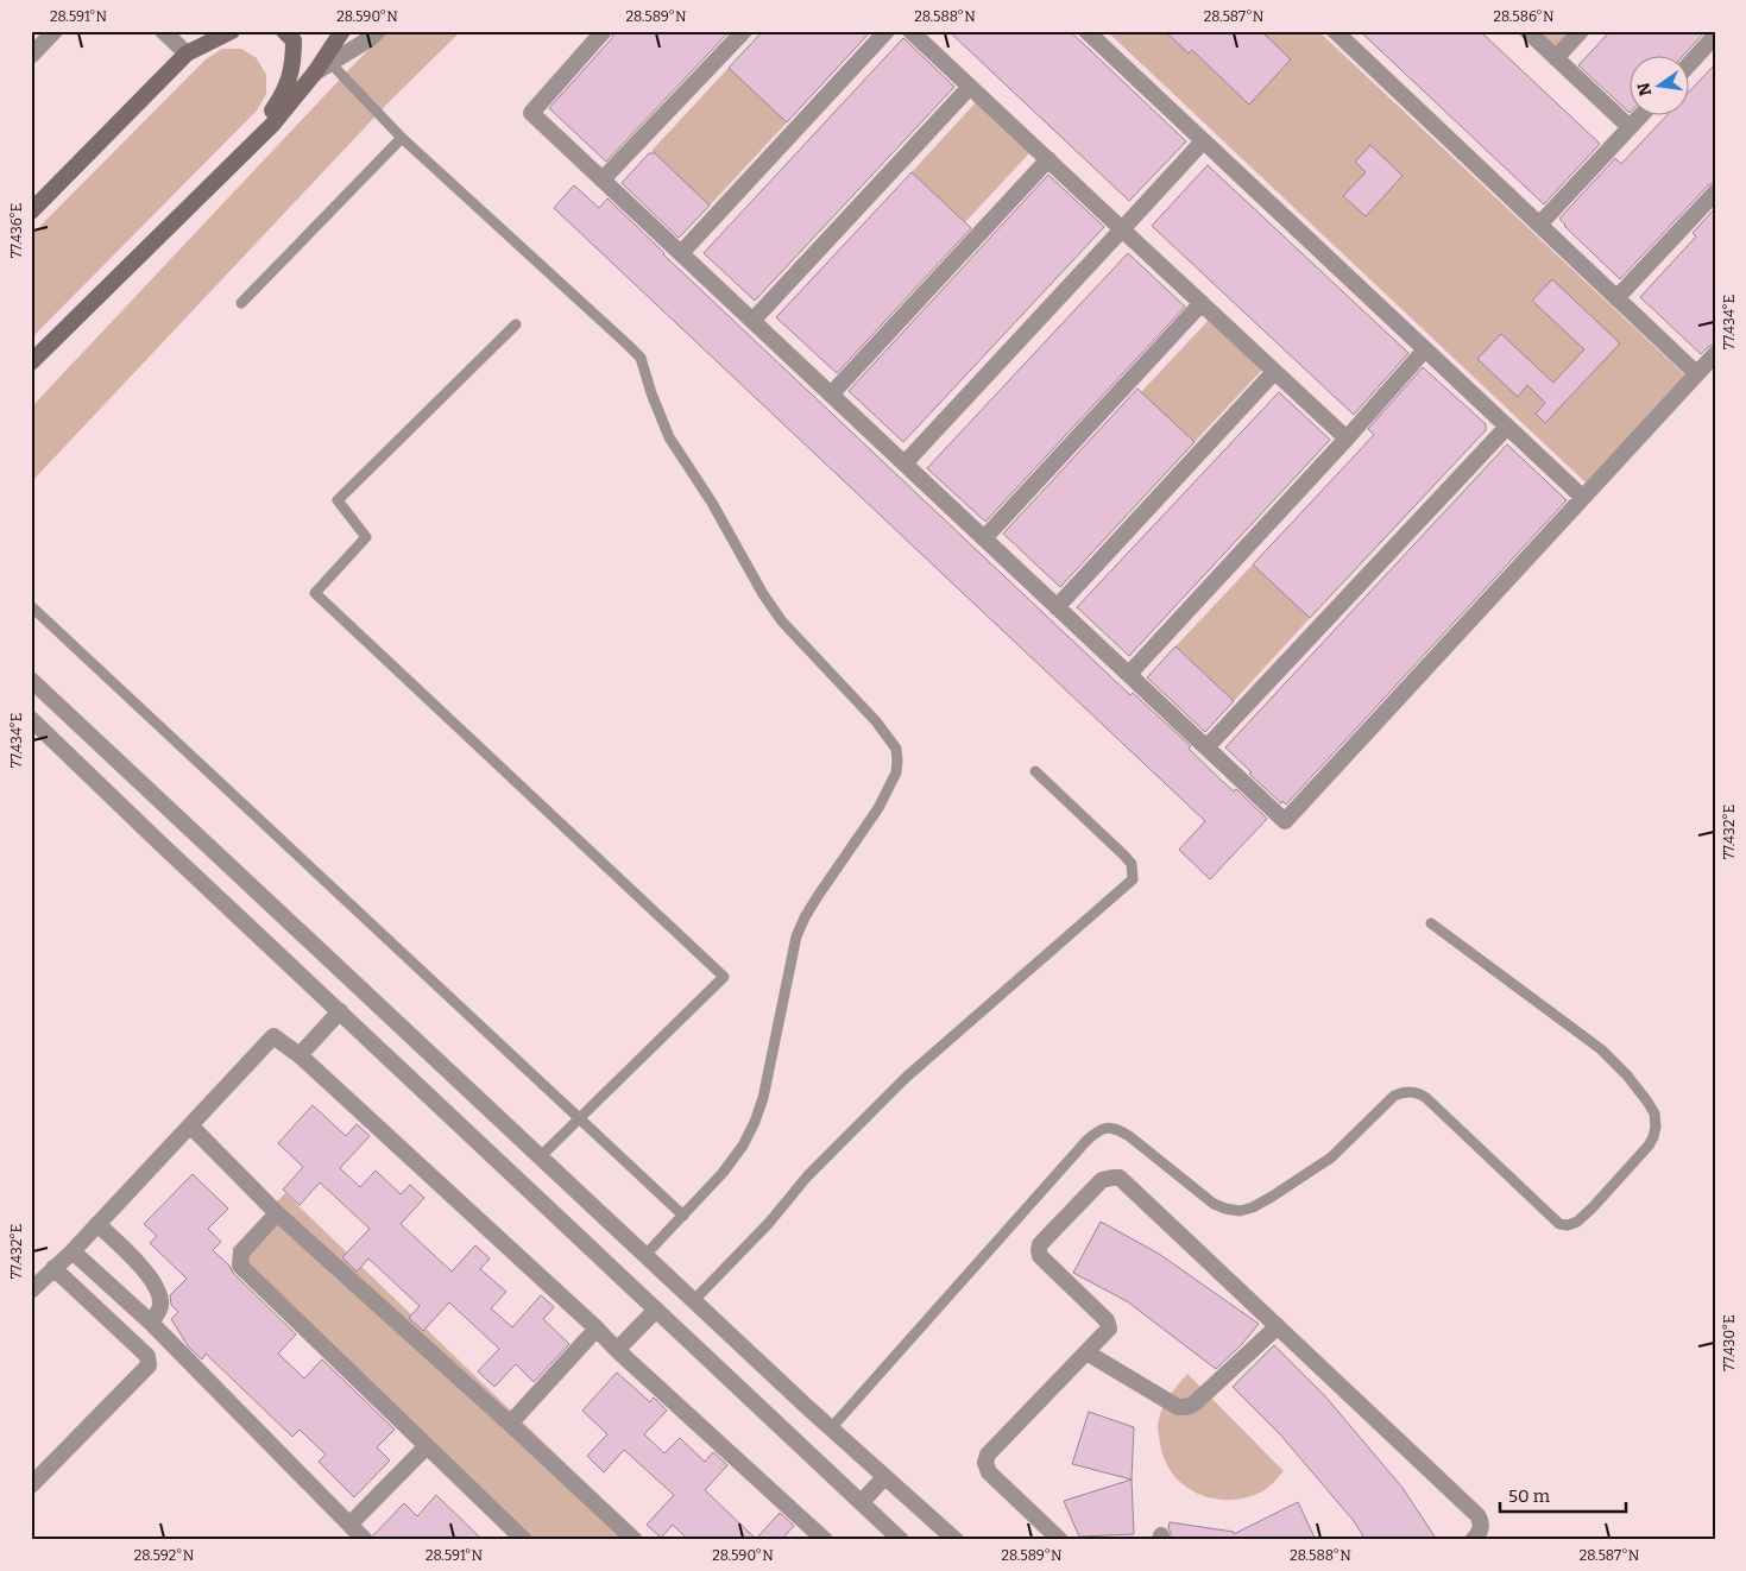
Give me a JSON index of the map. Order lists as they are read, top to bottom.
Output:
{
  "scale_bar": "50 m",
  "north": "left",
  "coordinates": [
    "28.591°N",
    "28.590°N",
    "28.589°N",
    "28.588°N",
    "28.587°N",
    "28.586°N",
    "77.436°E",
    "77.434°E",
    "77.432°E",
    "77.430°E",
    "28.592°N"
  ]
}
